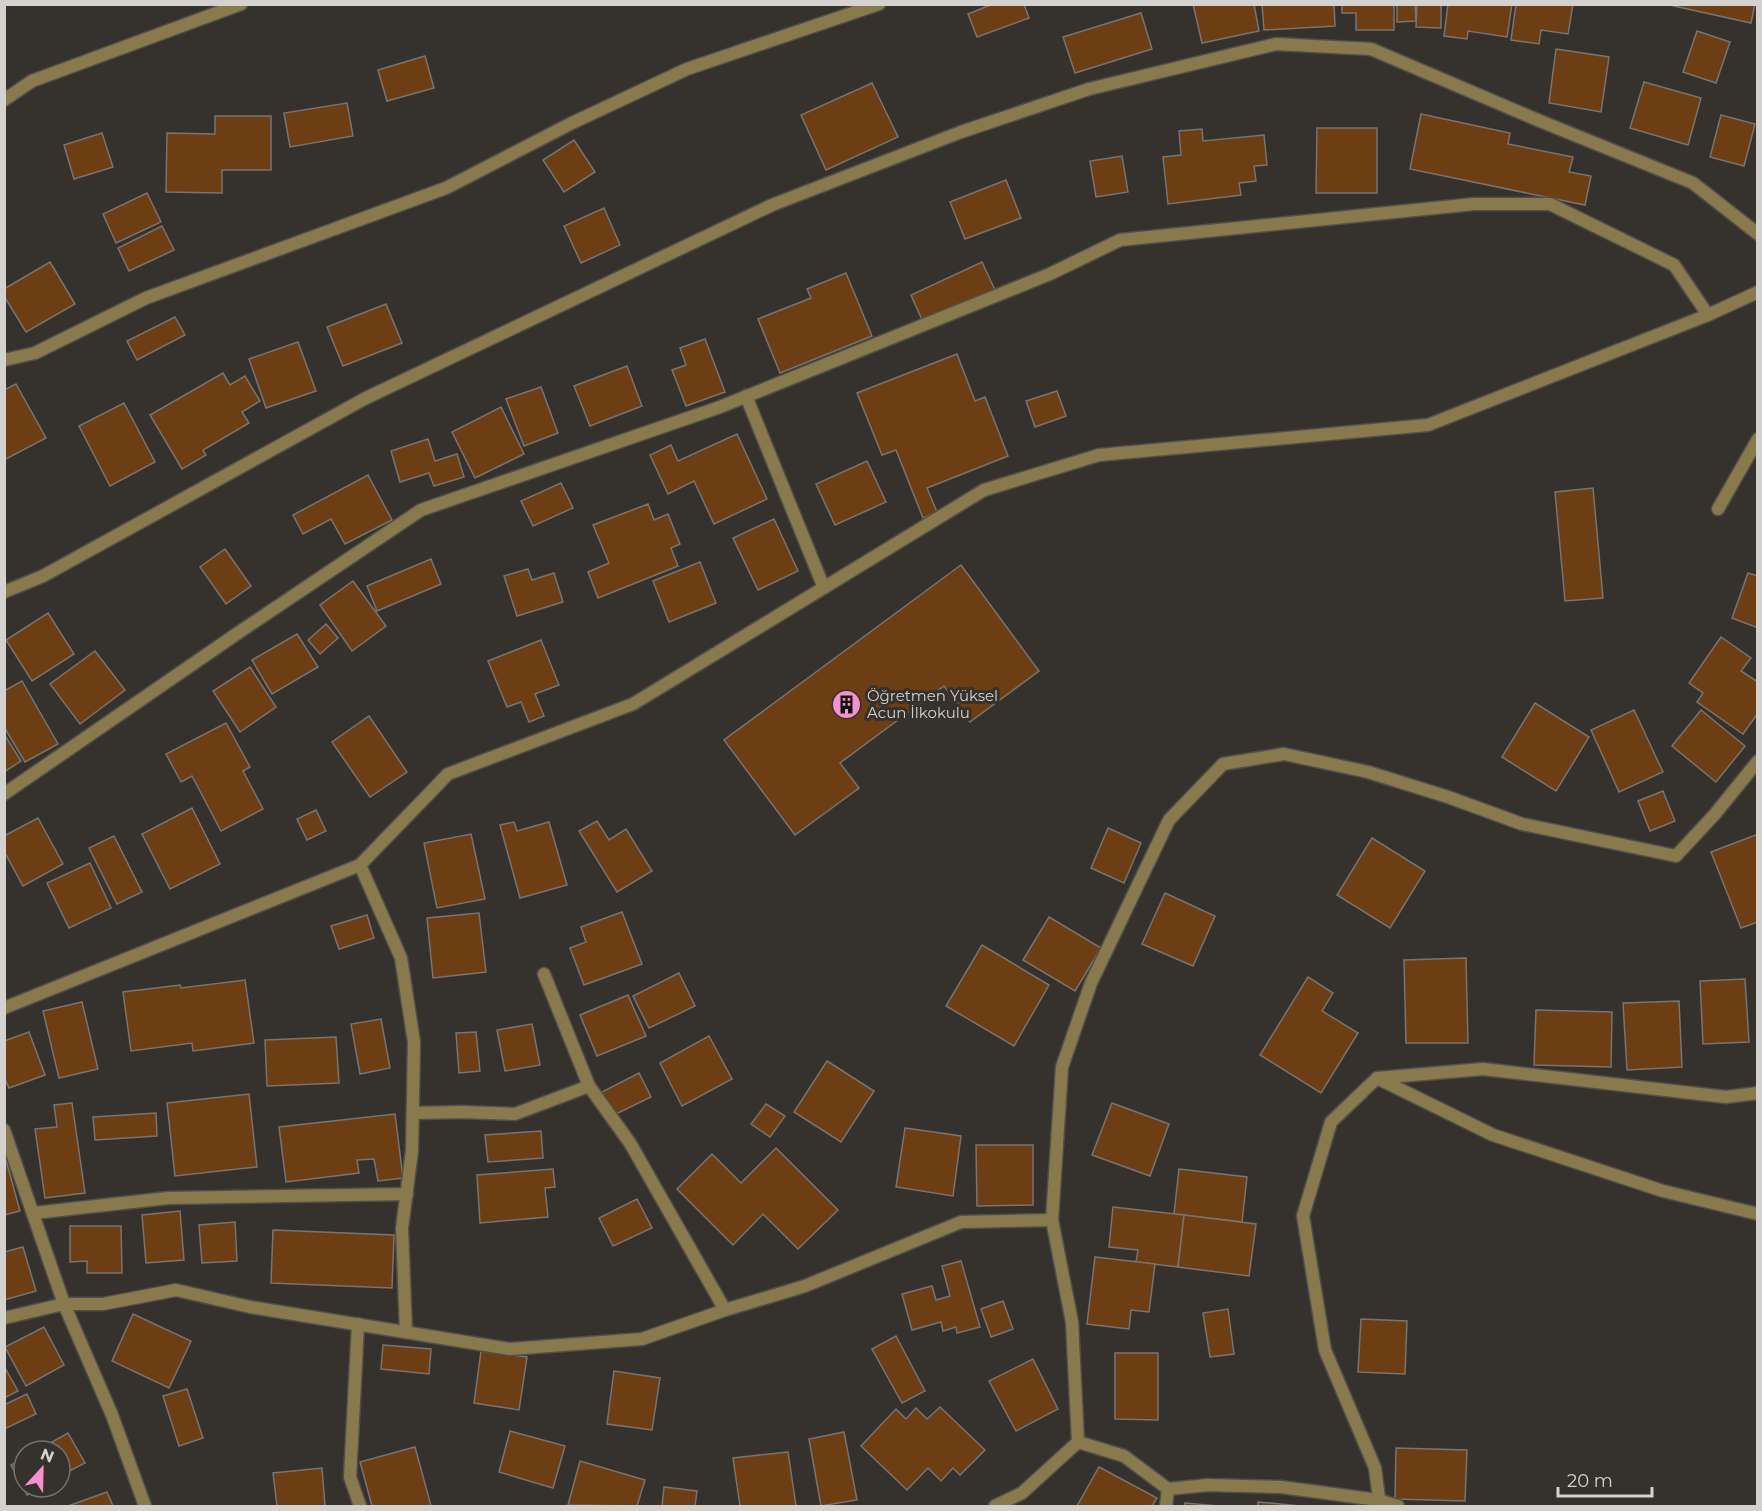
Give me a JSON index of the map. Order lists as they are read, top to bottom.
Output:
{
  "places": {
    "building": ["Öğretmen Yüksel Acun İlkokulu"]
  },
  "scale_bar": "20 m",
  "north": "top"
}
